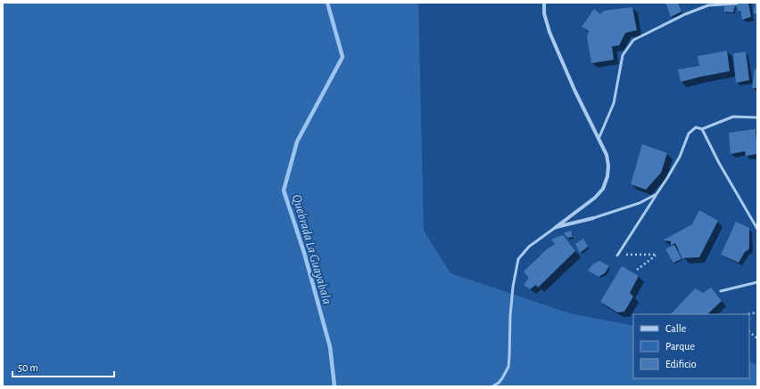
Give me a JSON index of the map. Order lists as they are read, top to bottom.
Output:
{
  "water": ["Quebrada La Guayabala"],
  "legend": ["Calle", "Parque", "Edificio"],
  "scale_bar": "50 m"
}
